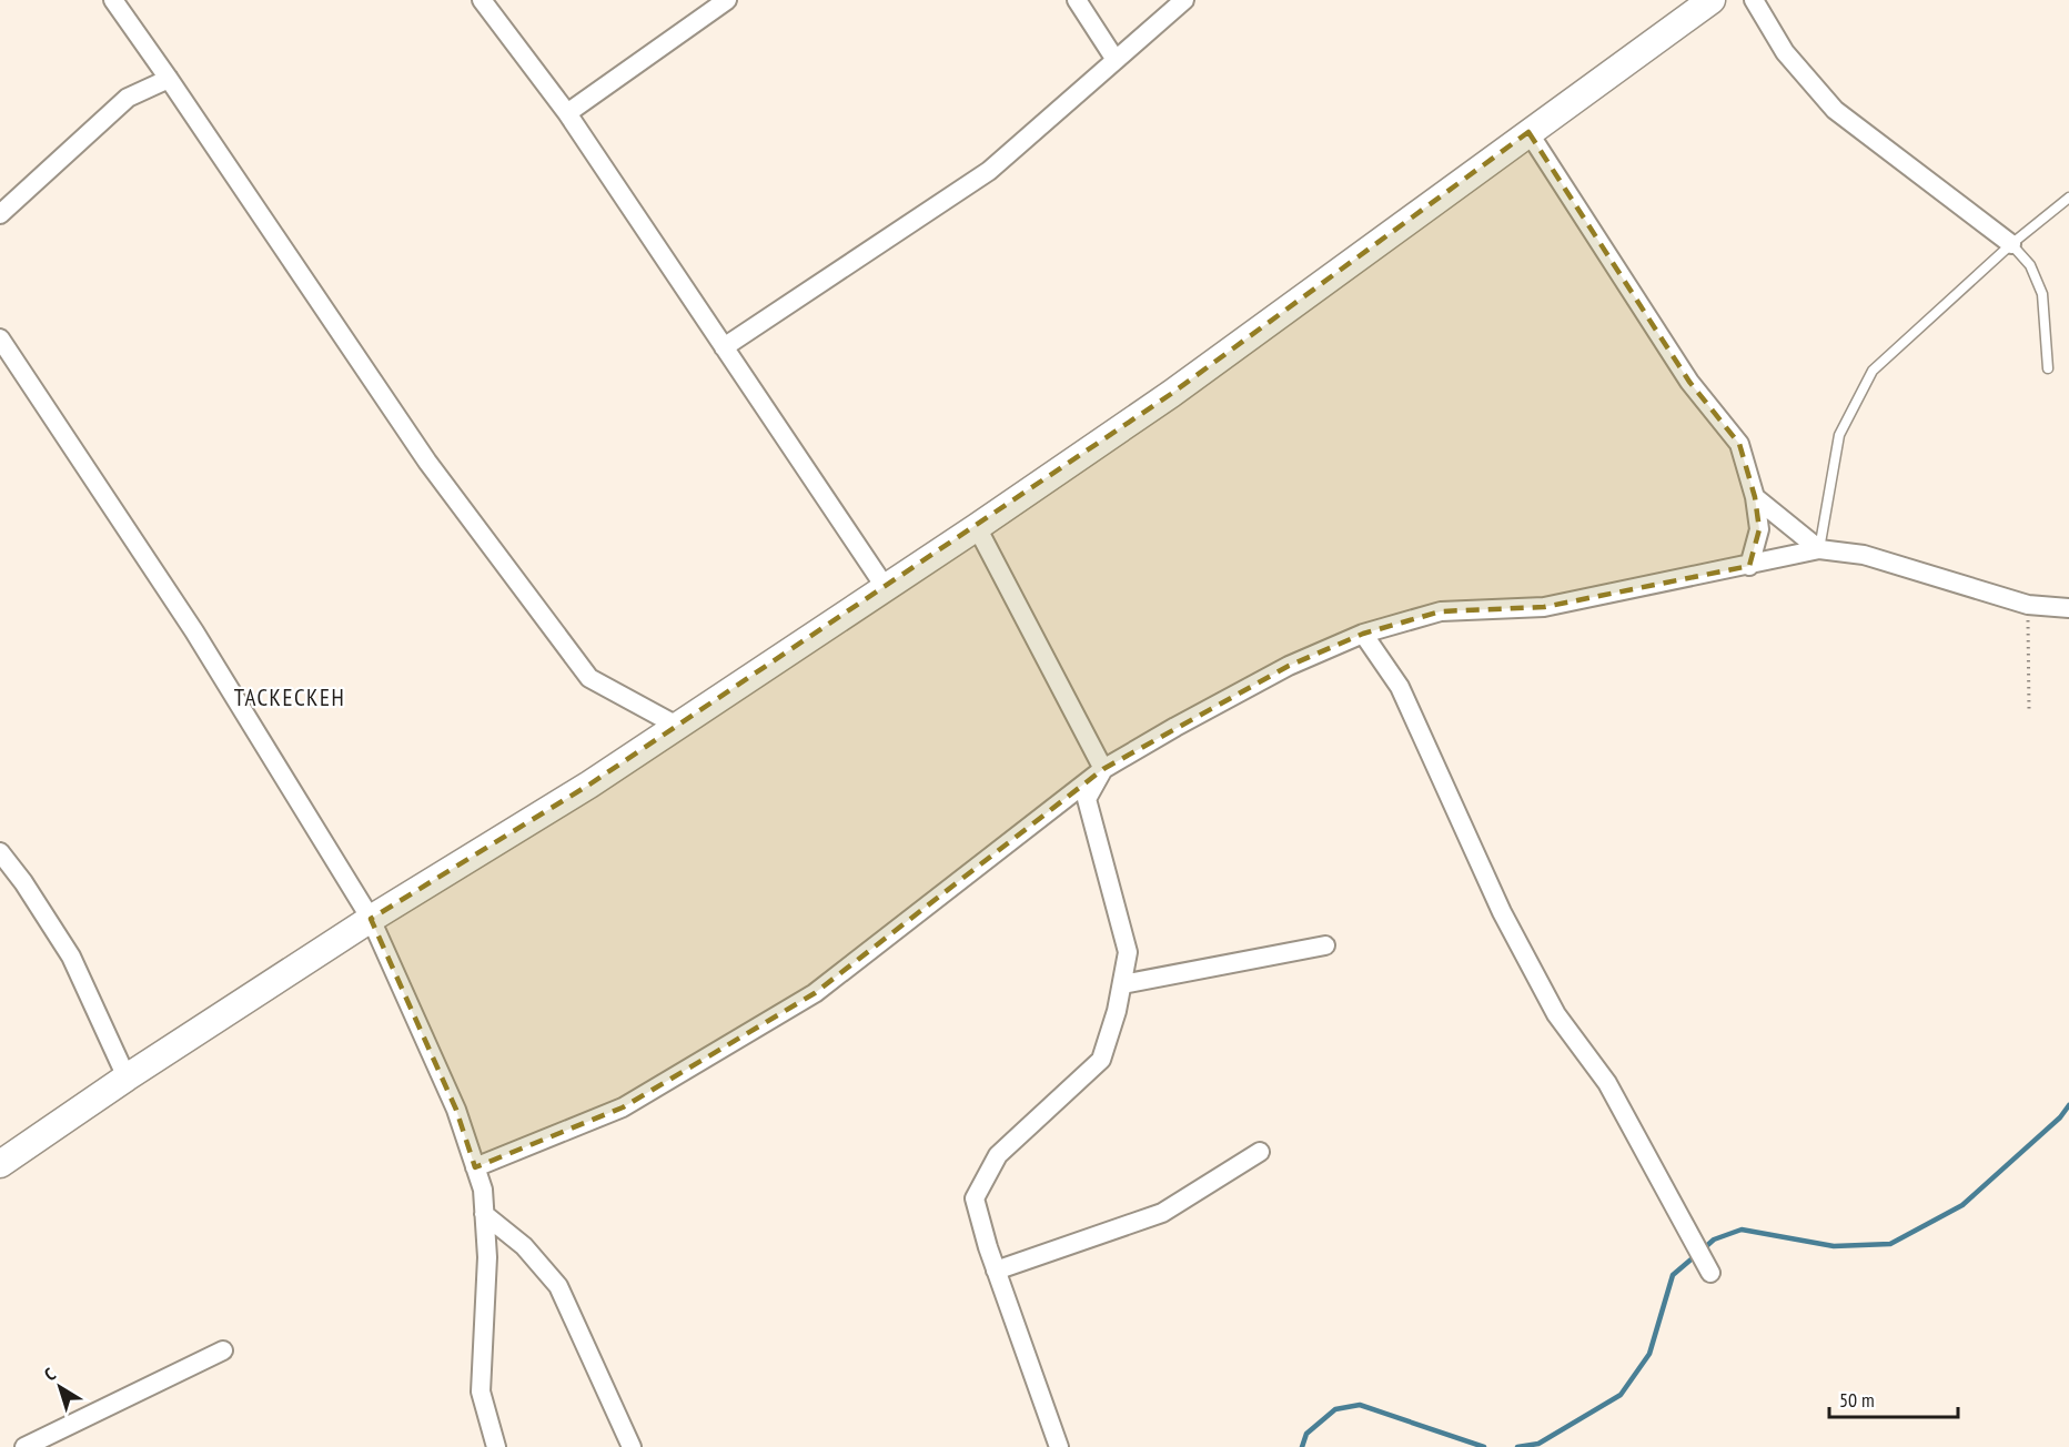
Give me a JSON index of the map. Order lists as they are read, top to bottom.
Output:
{
  "districts": ["ТАСКЕСКЕН"],
  "scale_bar": "50 m",
  "north": "top left"
}
